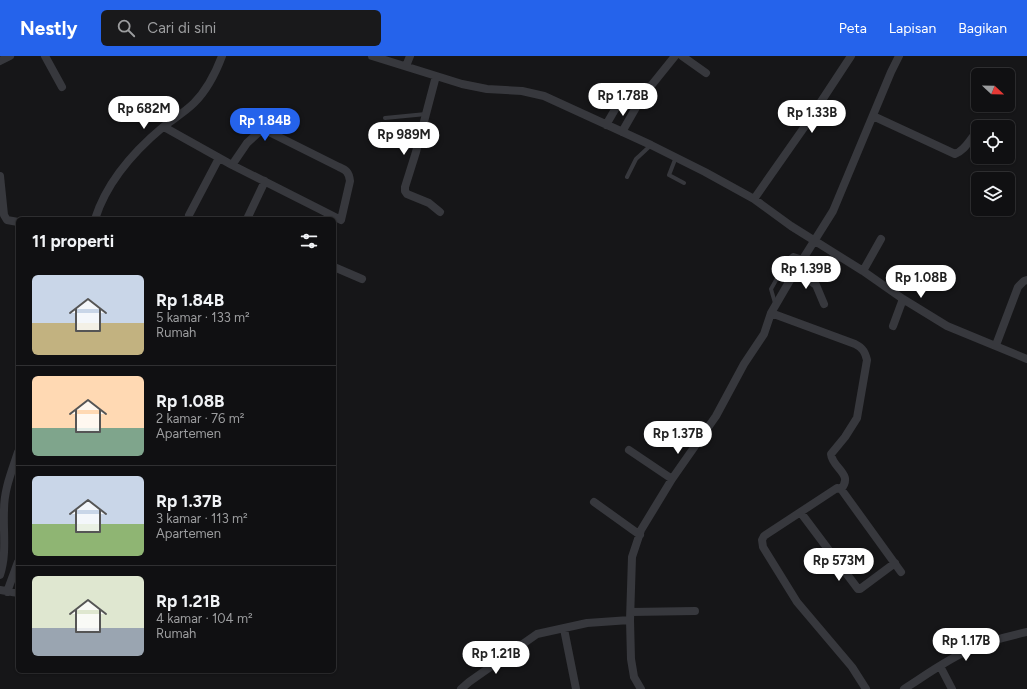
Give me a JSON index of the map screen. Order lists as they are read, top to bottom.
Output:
{
  "north": "right",
  "page": {
    "header": "Nestly",
    "search": "Cari di sini",
    "nav": ["Peta", "Lapisan", "Bagikan"],
    "price": [
      "Rp 1.78B",
      "Rp 682M",
      "Rp 1.33B",
      "Rp 1.84B",
      "Rp 989M",
      "Rp 1.39B",
      "Rp 1.08B",
      "Rp 1.37B",
      "Rp 573M",
      "Rp 1.17B",
      "Rp 1.21B"
    ],
    "heading": "11 properti",
    "list": [
      {
        "name": "Rp 1.84B",
        "note": "5 kamar · 133 m² · Rumah"
      },
      {
        "name": "Rp 1.08B",
        "note": "2 kamar · 76 m² · Apartemen"
      },
      {
        "name": "Rp 1.37B",
        "note": "3 kamar · 113 m² · Apartemen"
      },
      {
        "name": "Rp 1.21B",
        "note": "4 kamar · 104 m² · Rumah"
      }
    ]
  }
}
